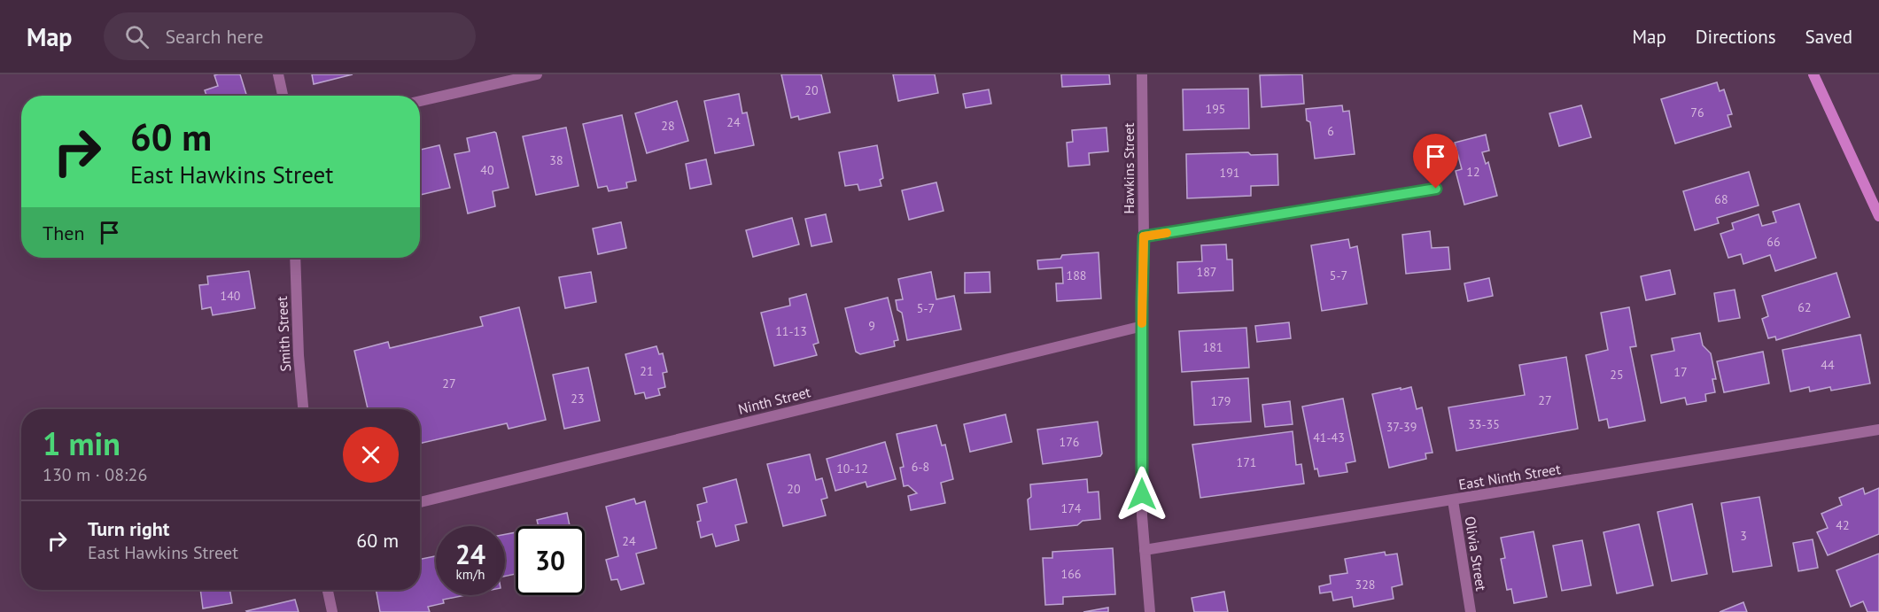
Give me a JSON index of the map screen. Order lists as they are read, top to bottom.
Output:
{
  "streets": {
    "street": [
      "Hawkins Street",
      "Smith Street",
      "Ninth Street",
      "East Ninth Street",
      "Olivia Street"
    ]
  },
  "crossings": [
    ["Hawkins Street", "Ninth Street"],
    ["Hawkins Street", "East Ninth Street"],
    ["East Ninth Street", "Olivia Street"]
  ],
  "house_numbers": [
    "20",
    "195",
    "76",
    "24",
    "28",
    "6",
    "38",
    "40",
    "12",
    "191",
    "68",
    "66",
    "187",
    "188",
    "5-7",
    "140",
    "62",
    "5-7",
    "9",
    "11-13",
    "181",
    "44",
    "21",
    "17",
    "25",
    "27",
    "23",
    "27",
    "179",
    "33-35",
    "37-39",
    "41-43",
    "176",
    "171",
    "6-8",
    "10-12",
    "20",
    "174",
    "42",
    "3",
    "24",
    "166",
    "328"
  ],
  "page": {
    "header": "Map",
    "search": "Search here",
    "nav": ["Map", "Directions", "Saved"],
    "turn": ["60 m", "East Hawkins Street"],
    "then": "Then",
    "heading": ["1 min", "130 m · 08:26"],
    "list": [
      {
        "name": "Turn right",
        "note": "East Hawkins Street",
        "value": "60 m"
      }
    ],
    "speed": "24 km/h",
    "limit": "30"
  }
}
